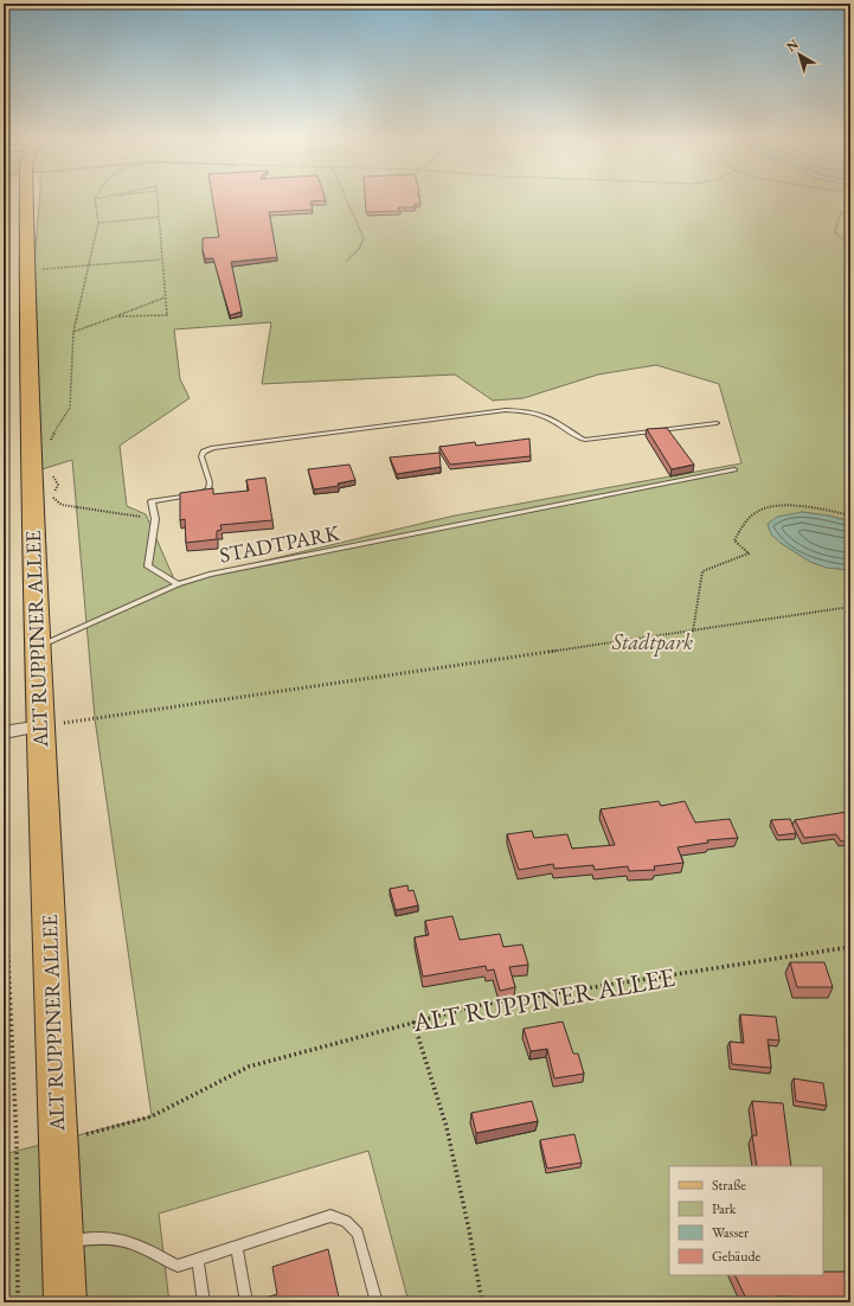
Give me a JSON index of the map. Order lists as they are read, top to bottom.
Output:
{
  "streets": {
    "main road": ["ALT RUPPINER ALLEE"],
    "lane": ["STADTPARK"]
  },
  "crossings": [
    ["STADTPARK", "ALT RUPPINER ALLEE"]
  ],
  "parks": ["Stadtpark"],
  "legend": [
    "Straße",
    "Park",
    "Wasser",
    "Gebäude"
  ],
  "north": "top left"
}
